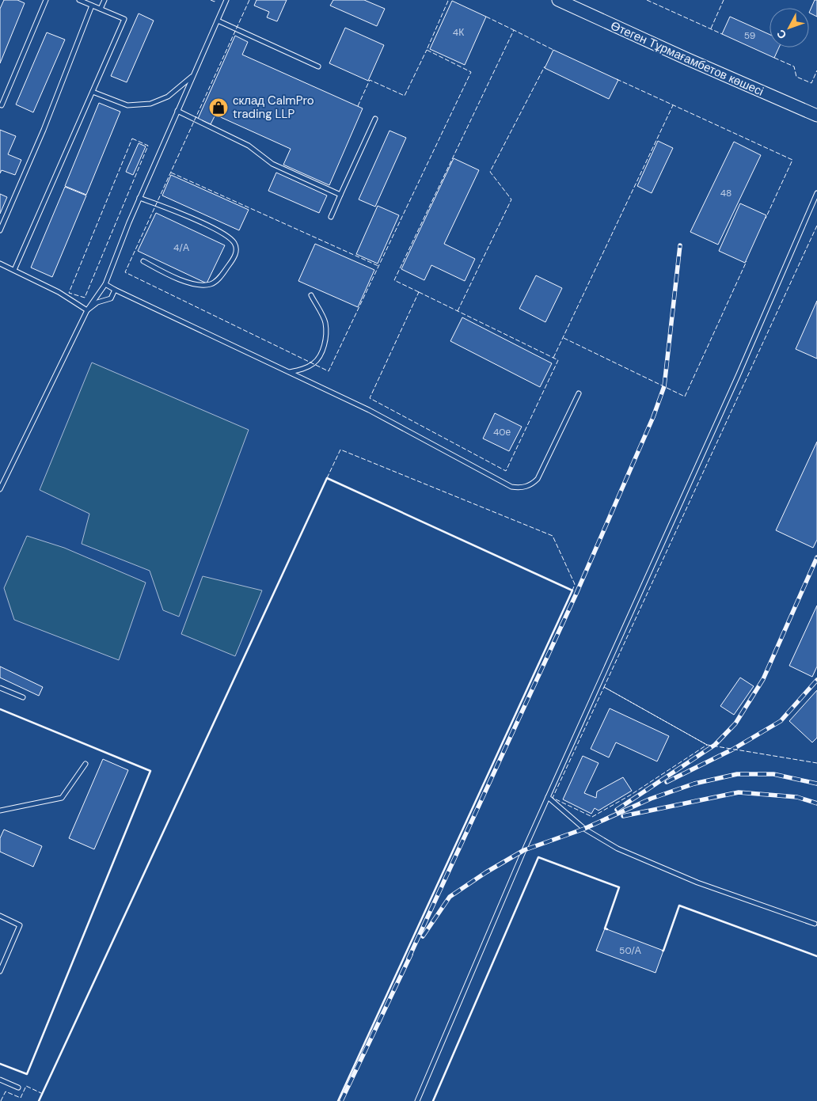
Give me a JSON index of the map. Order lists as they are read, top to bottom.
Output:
{
  "streets": {
    "street": ["Өтеген Тұрмағамбетов көшесі"]
  },
  "places": {
    "shop": ["склад CalmPro trading LLP"]
  },
  "house_numbers": [
    "4К",
    "59",
    "48",
    "4/А",
    "40е",
    "50/А"
  ],
  "north": "bottom left"
}
